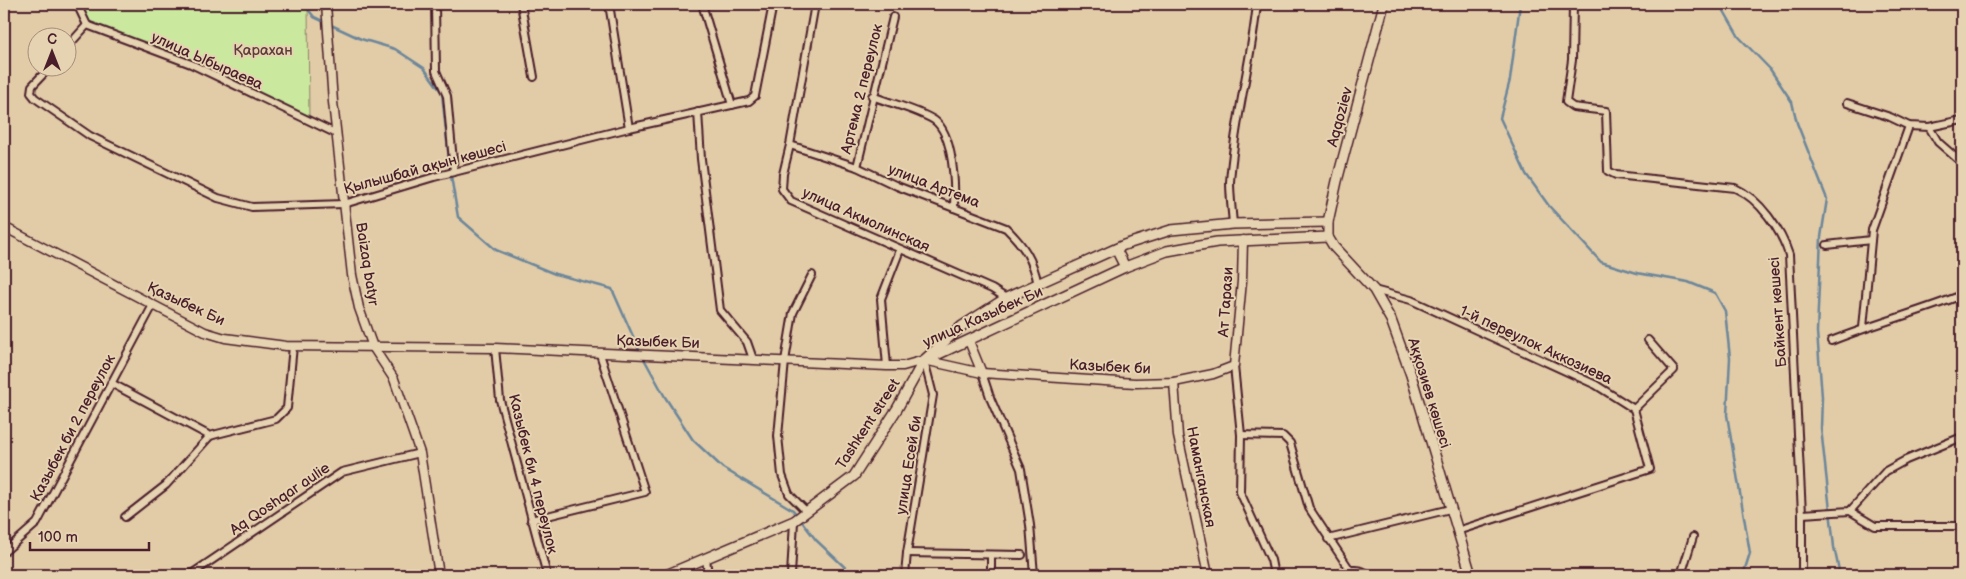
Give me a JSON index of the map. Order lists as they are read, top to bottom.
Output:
{
  "streets": {
    "main road": [
      "Aqqoziev",
      "улица Казыбек Би",
      "Аққозиев көшесі",
      "Tashkent street"
    ],
    "street": [
      "улица Ыбыраева",
      "Артема 2 переулок",
      "Қылышбай ақын көшесі",
      "улица Артема",
      "улица Акмолинская",
      "Baizaq batyr",
      "Ат Тарази",
      "Қазыбек Би",
      "Байкент көшесі",
      "1-й переулок Аккозиева",
      "Казыбек би",
      "Казыбек би 2 переулок",
      "улица Есей би",
      "Казыбек би 4 переулок",
      "Наманганская",
      "Aq Qoshqar aulie"
    ]
  },
  "crossings": [
    ["улица Ыбыраева", "Baizaq batyr"],
    ["Артема 2 переулок", "улица Артема"],
    ["Aqqoziev", "улица Казыбек Би"],
    ["Aqqoziev", "Аққозиев көшесі"],
    ["Қылышбай ақын көшесі", "Baizaq batyr"],
    ["улица Артема", "улица Акмолинская"],
    ["улица Артема", "улица Казыбек Би"],
    ["улица Акмолинская", "улица Казыбек Би"],
    ["Baizaq batyr", "Қазыбек Би"],
    ["Baizaq batyr", "Aq Qoshqar aulie"],
    ["Ат Тарази", "улица Казыбек Би"],
    ["Ат Тарази", "Казыбек би"],
    ["Қазыбек Би", "улица Казыбек Би"],
    ["Қазыбек Би", "Казыбек би"],
    ["Қазыбек Би", "Tashkent street"],
    ["Қазыбек Би", "Казыбек би 2 переулок"],
    ["Қазыбек Би", "улица Есей би"],
    ["Қазыбек Би", "Казыбек би 4 переулок"],
    ["улица Казыбек Би", "Казыбек би"],
    ["улица Казыбек Би", "Аққозиев көшесі"],
    ["улица Казыбек Би", "Tashkent street"],
    ["улица Казыбек Би", "улица Есей би"],
    ["1-й переулок Аккозиева", "Аққозиев көшесі"],
    ["Казыбек би", "Tashkent street"],
    ["Казыбек би", "улица Есей би"],
    ["Казыбек би", "Наманганская"],
    ["Tashkent street", "улица Есей би"]
  ],
  "parks": ["Қарахан"],
  "scale_bar": "100 m",
  "north": "top"
}
